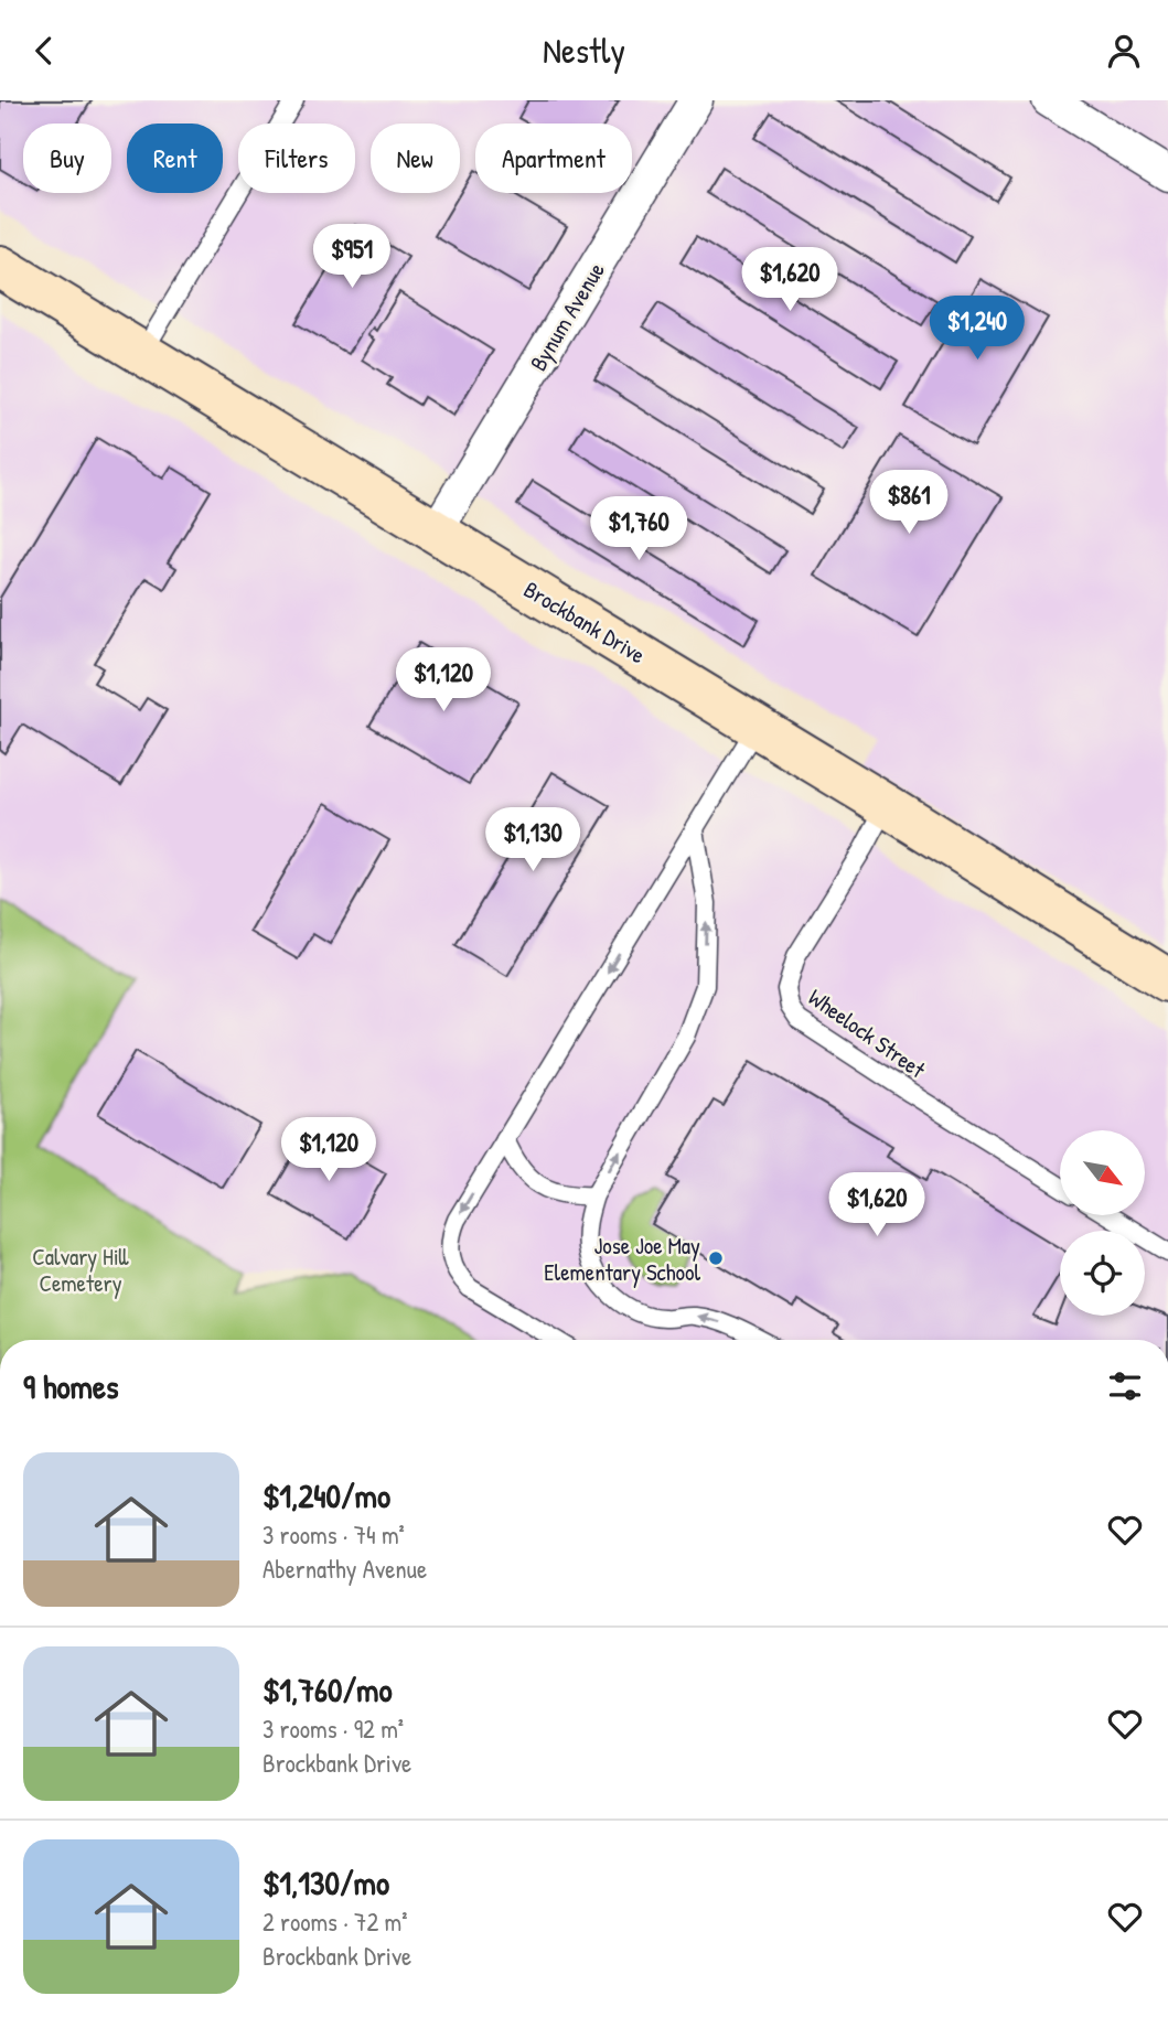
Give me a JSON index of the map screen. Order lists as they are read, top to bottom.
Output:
{
  "streets": {
    "street": ["Bynum Avenue", "Brockbank Drive"],
    "lane": ["Wheelock Street"]
  },
  "crossings": [
    ["Bynum Avenue", "Brockbank Drive"],
    ["Brockbank Drive", "Wheelock Street"]
  ],
  "parks": ["Calvary Hill Cemetery"],
  "places": ["Jose Joe May Elementary School"],
  "north": "bottom right",
  "page": {
    "header": "Nestly",
    "chip": [
      "Buy",
      "Rent",
      "Filters",
      "New",
      "Apartment"
    ],
    "price": [
      "$951",
      "$1,620",
      "$1,240",
      "$861",
      "$1,760",
      "$1,120",
      "$1,130",
      "$1,120",
      "$1,620"
    ],
    "heading": "9 homes",
    "list": [
      {
        "name": "$1,240/mo",
        "note": "3 rooms · 74 m² · Abernathy Avenue"
      },
      {
        "name": "$1,760/mo",
        "note": "3 rooms · 92 m² · Brockbank Drive"
      },
      {
        "name": "$1,130/mo",
        "note": "2 rooms · 72 m² · Brockbank Drive"
      }
    ]
  }
}
